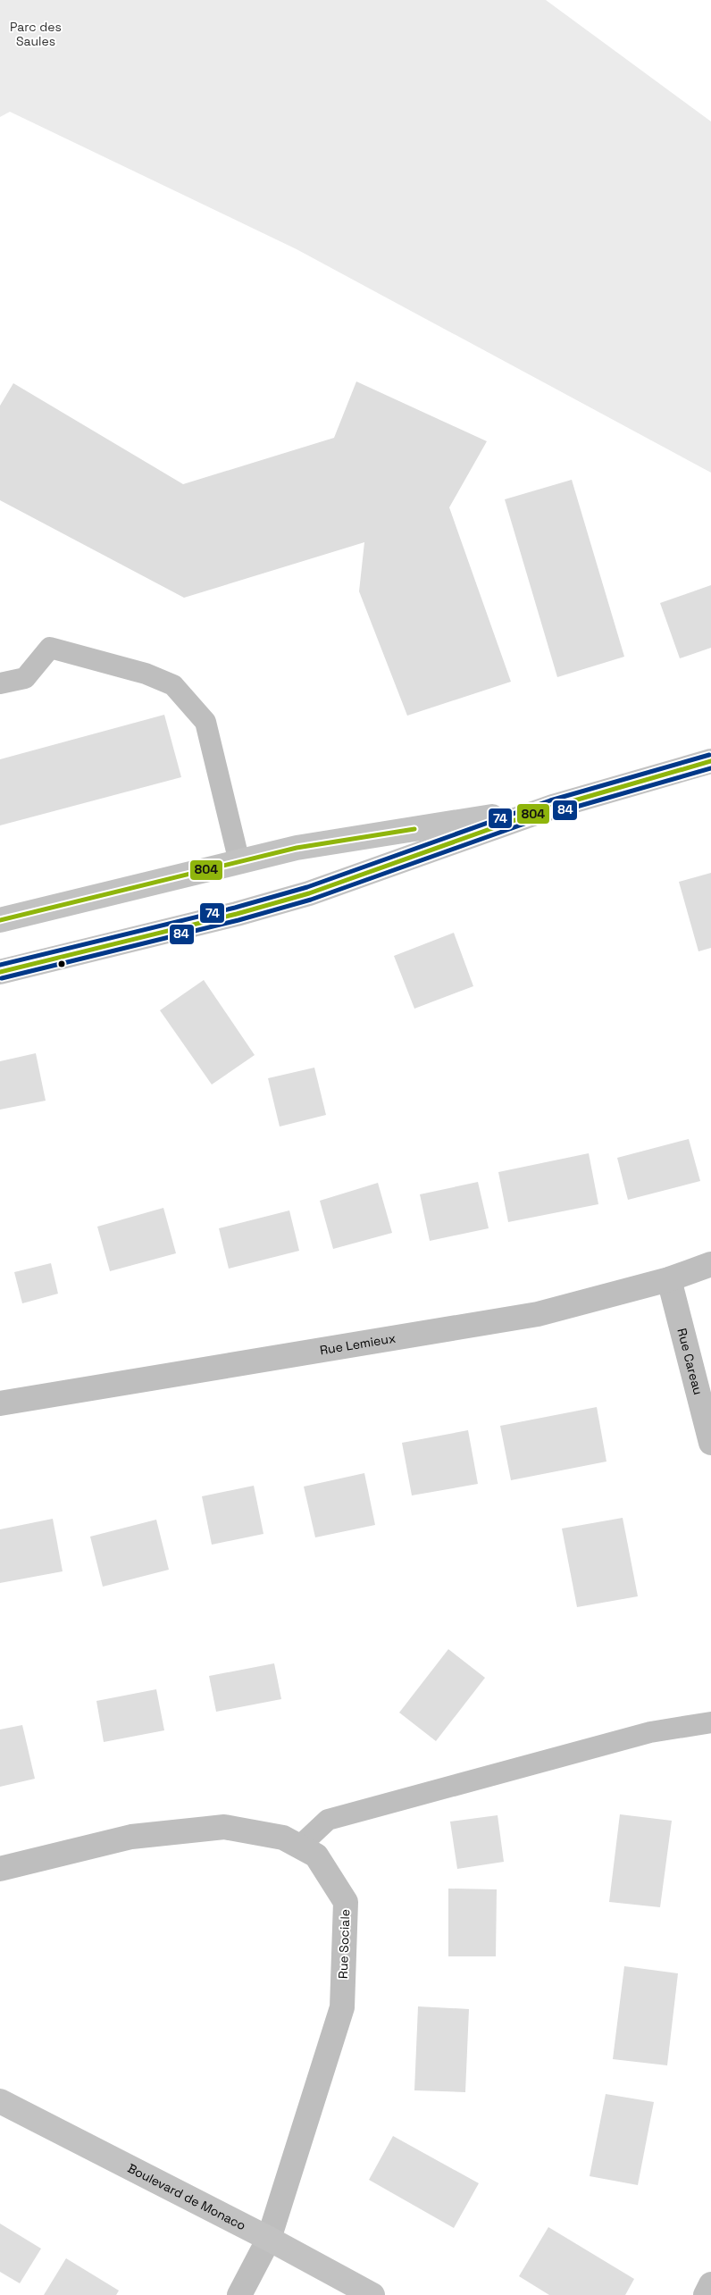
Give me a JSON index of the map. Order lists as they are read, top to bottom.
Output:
{
  "streets": {
    "main road": ["Boulevard de Monaco"],
    "street": ["Rue Lemieux", "Rue Careau", "Rue Sociale"]
  },
  "crossings": [
    ["Rue Lemieux", "Rue Careau"],
    ["Rue Sociale", "Boulevard de Monaco"]
  ],
  "parks": ["Parc des Saules"],
  "lines": ["transit line 74", "transit line 804", "transit line 84"]
}
